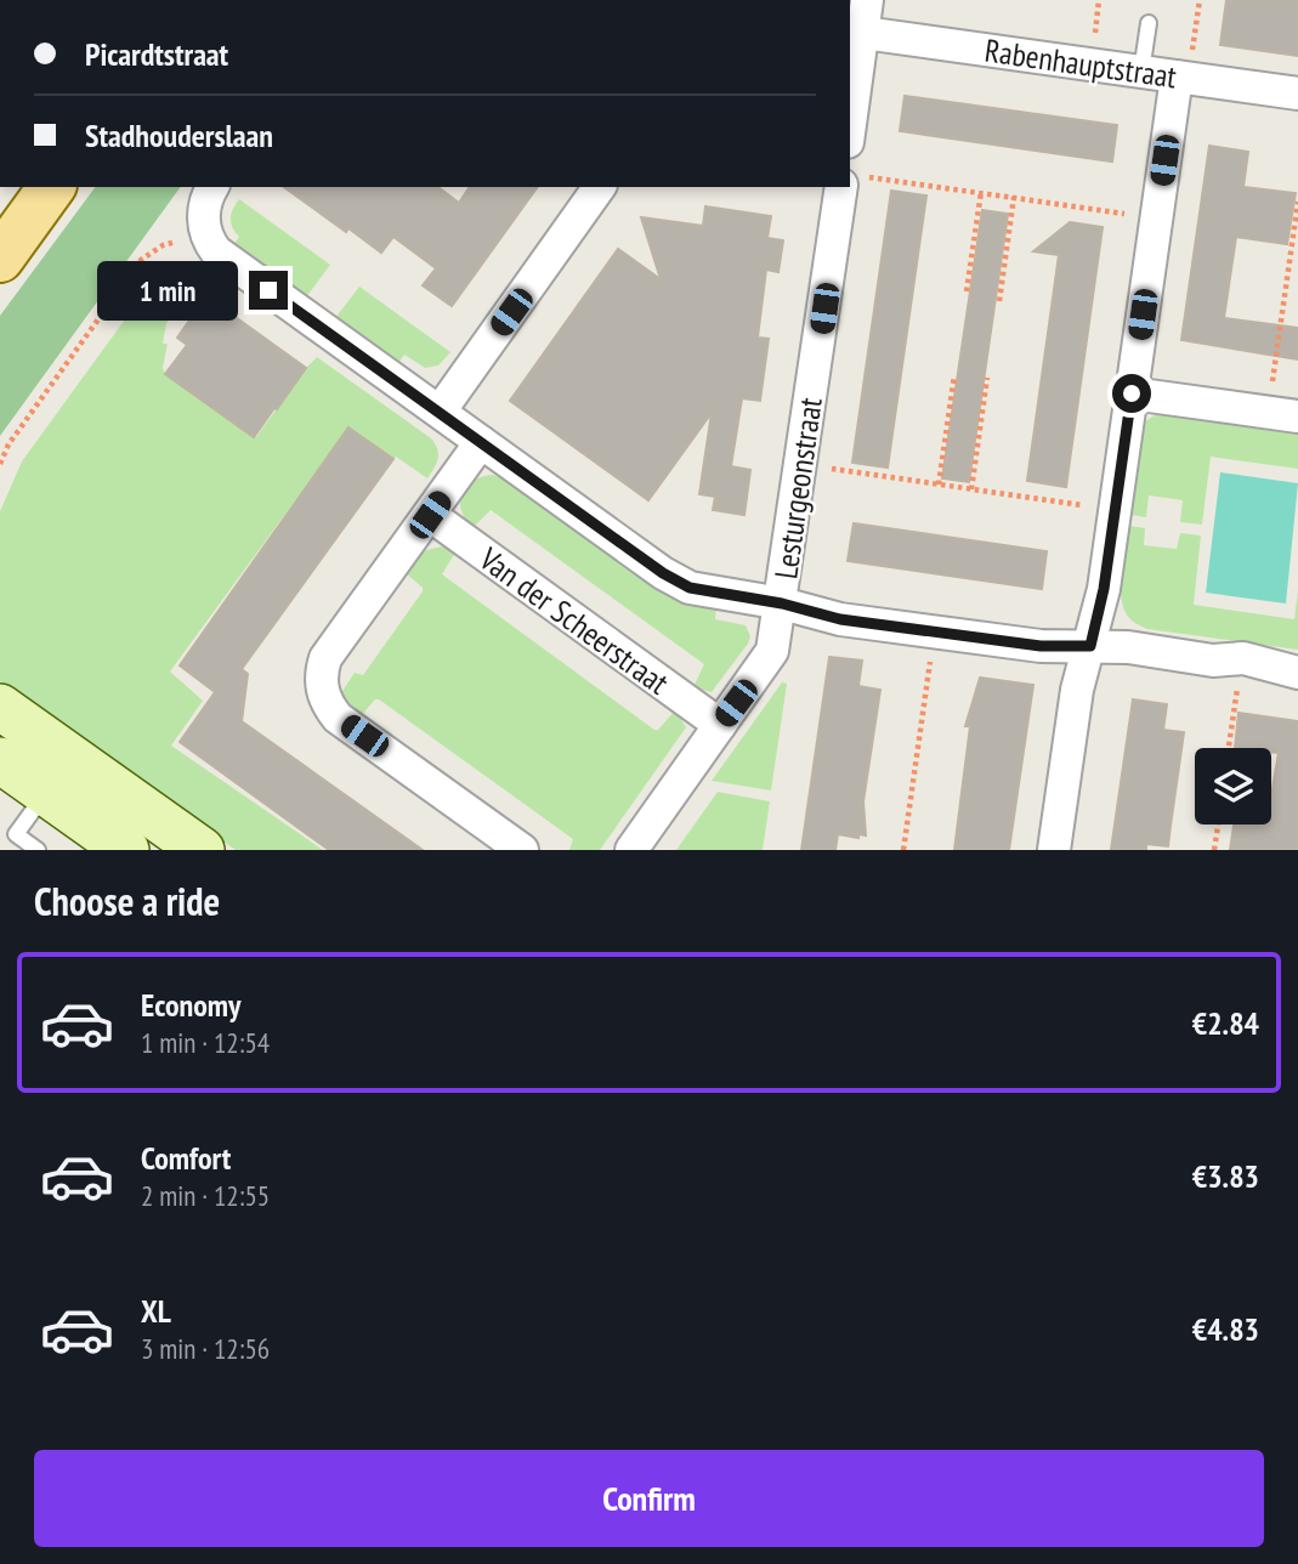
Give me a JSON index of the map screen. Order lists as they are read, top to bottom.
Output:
{
  "streets": {
    "street": ["Rabenhauptstraat", "Lesturgeonstraat", "Van der Scheerstraat"]
  },
  "crossings": [
    ["Lesturgeonstraat", "Van der Scheerstraat"]
  ],
  "page": {
    "banner": ["Picardtstraat", "Stadhouderslaan"],
    "bubble": "1 min",
    "heading": "Choose a ride",
    "list": [
      {
        "name": "Economy",
        "note": "1 min · 12:54",
        "value": "€2.84"
      },
      {
        "name": "Comfort",
        "note": "2 min · 12:55",
        "value": "€3.83"
      },
      {
        "name": "XL",
        "note": "3 min · 12:56",
        "value": "€4.83"
      }
    ],
    "buttons": "Confirm"
  }
}
